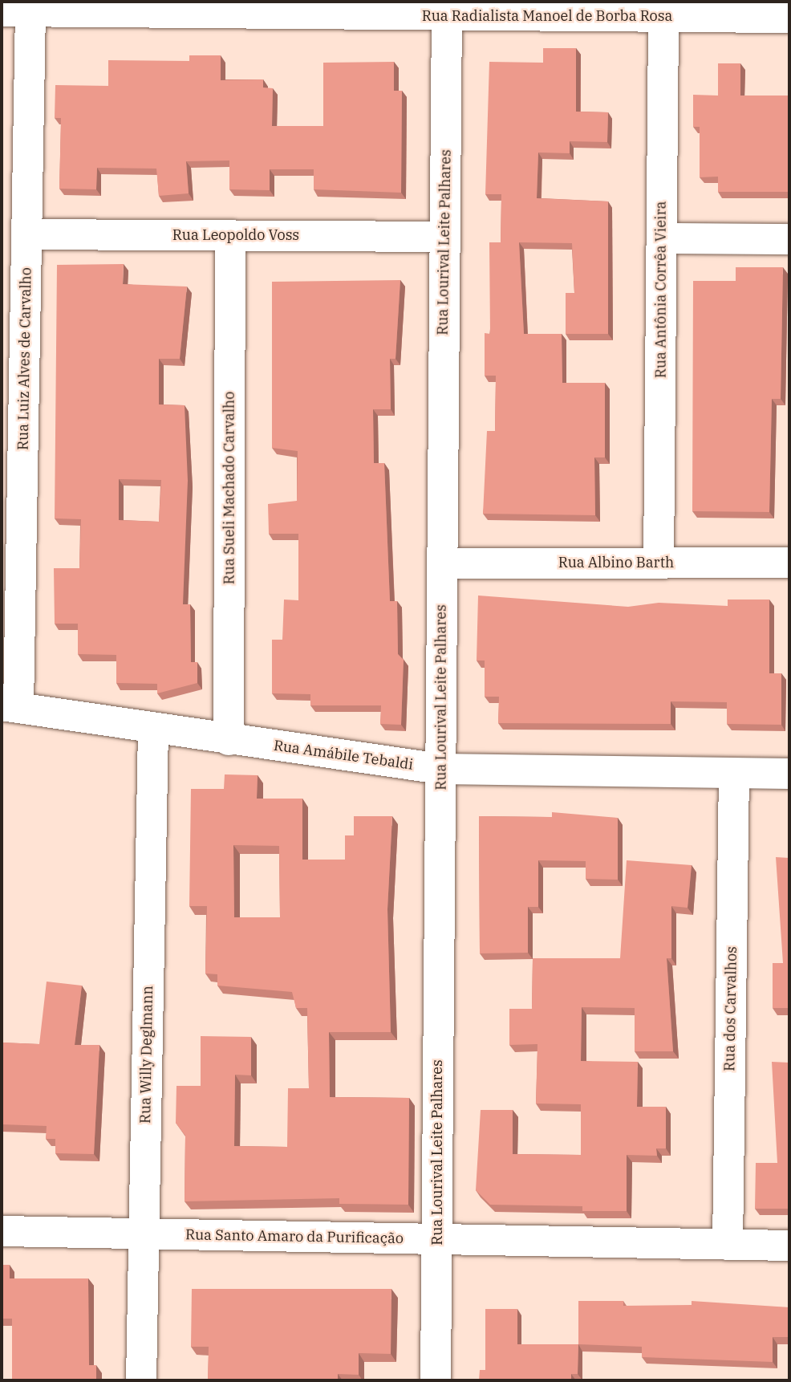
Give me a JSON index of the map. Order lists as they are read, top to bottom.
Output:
{
  "streets": {
    "street": [
      "Rua Radialista Manoel de Borba Rosa",
      "Rua Leopoldo Voss",
      "Rua Lourival Leite Palhares",
      "Rua Antônia Corrêa Vieira",
      "Rua Luiz Alves de Carvalho",
      "Rua Sueli Machado Carvalho",
      "Rua Albino Barth",
      "Rua Amábile Tebaldi",
      "Rua dos Carvalhos",
      "Rua Willy Deglmann",
      "Rua Santo Amaro da Purificação"
    ]
  },
  "crossings": [
    ["Rua Radialista Manoel de Borba Rosa", "Rua Lourival Leite Palhares"],
    ["Rua Radialista Manoel de Borba Rosa", "Rua Antônia Corrêa Vieira"],
    ["Rua Radialista Manoel de Borba Rosa", "Rua Luiz Alves de Carvalho"],
    ["Rua Leopoldo Voss", "Rua Lourival Leite Palhares"],
    ["Rua Leopoldo Voss", "Rua Luiz Alves de Carvalho"],
    ["Rua Leopoldo Voss", "Rua Sueli Machado Carvalho"],
    ["Rua Lourival Leite Palhares", "Rua Albino Barth"],
    ["Rua Lourival Leite Palhares", "Rua Amábile Tebaldi"],
    ["Rua Lourival Leite Palhares", "Rua Santo Amaro da Purificação"],
    ["Rua Antônia Corrêa Vieira", "Rua Albino Barth"],
    ["Rua Luiz Alves de Carvalho", "Rua Amábile Tebaldi"],
    ["Rua Sueli Machado Carvalho", "Rua Amábile Tebaldi"],
    ["Rua Amábile Tebaldi", "Rua dos Carvalhos"],
    ["Rua Amábile Tebaldi", "Rua Willy Deglmann"],
    ["Rua dos Carvalhos", "Rua Santo Amaro da Purificação"],
    ["Rua Willy Deglmann", "Rua Santo Amaro da Purificação"]
  ]
}
